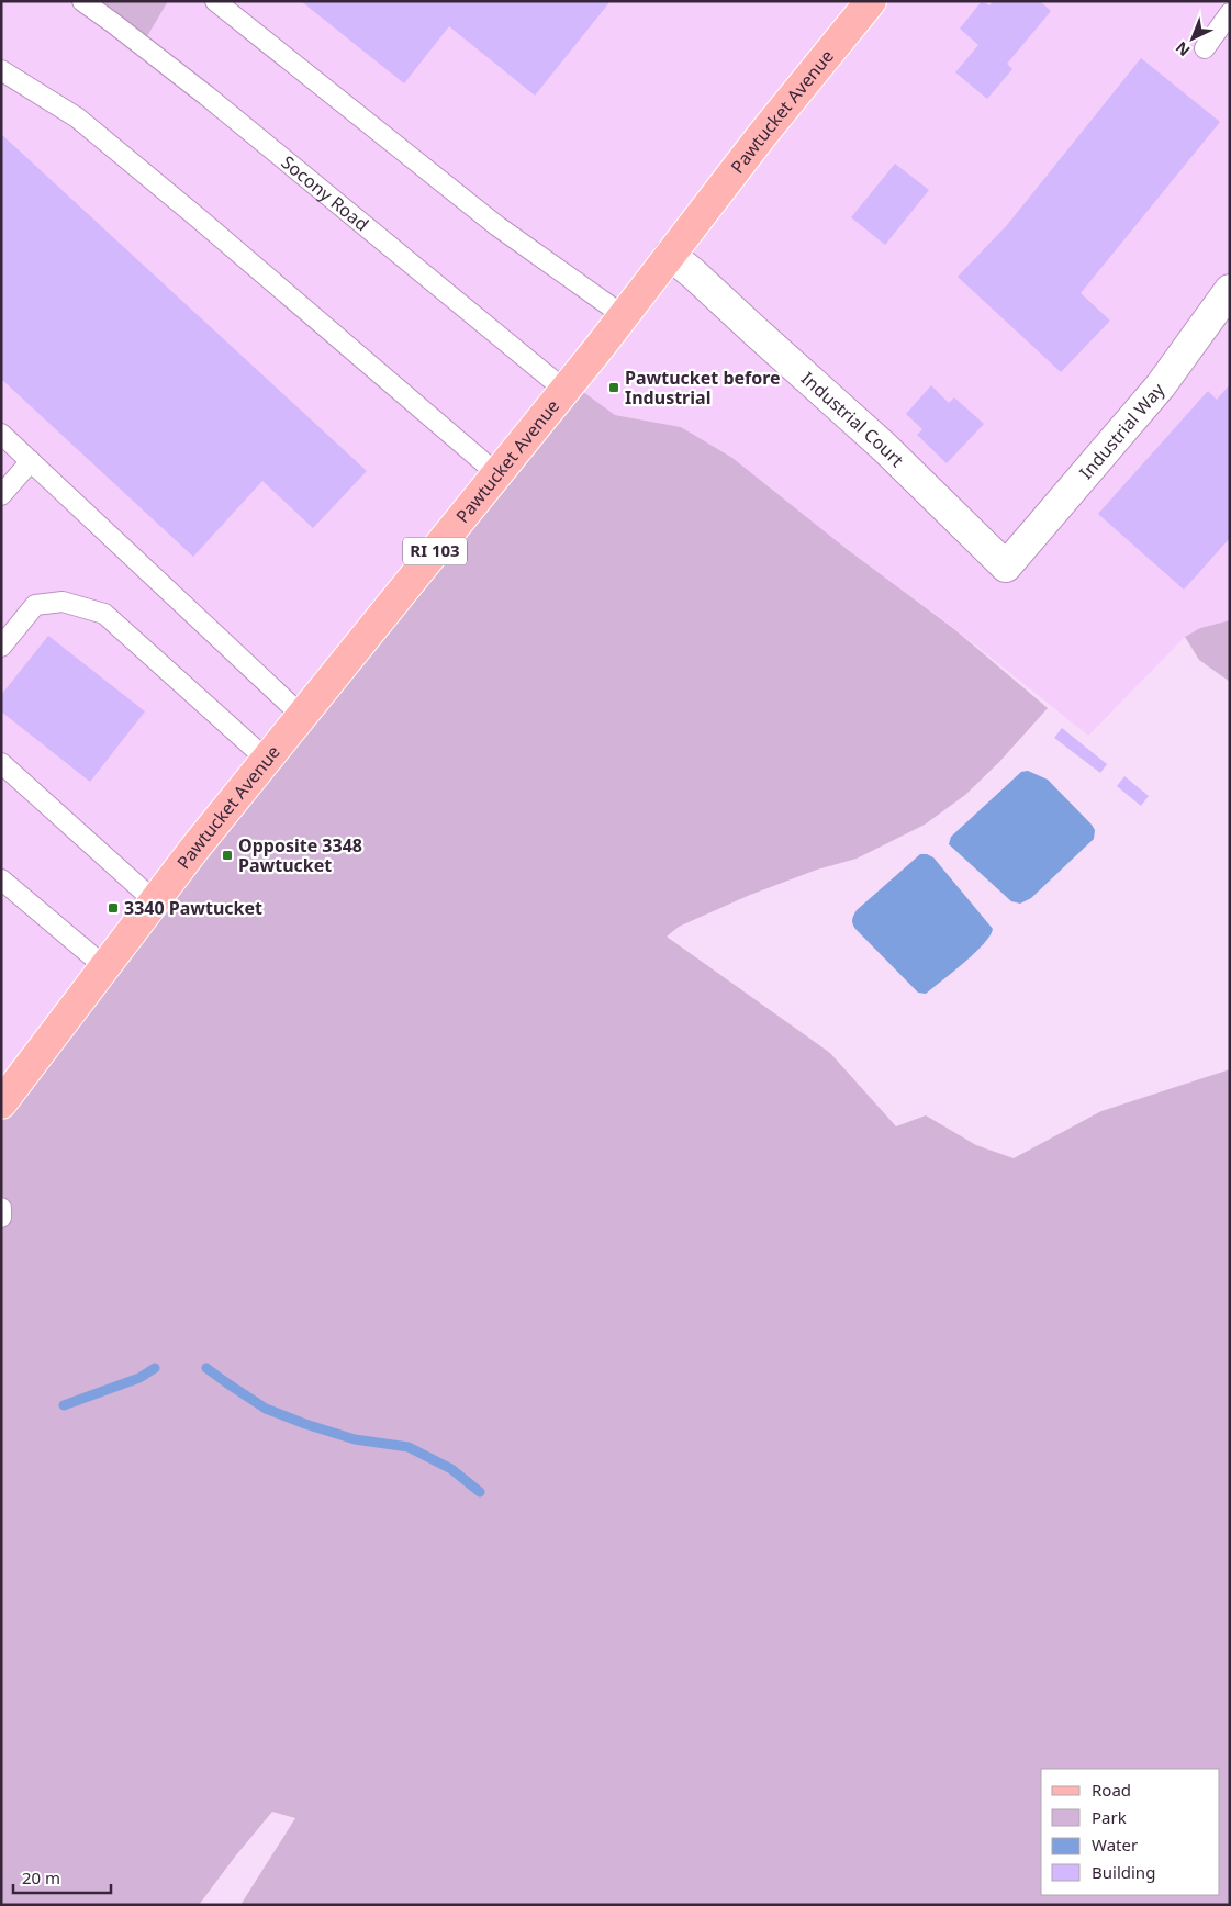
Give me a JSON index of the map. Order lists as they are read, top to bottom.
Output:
{
  "streets": {
    "main road": ["Pawtucket Avenue", "RI 103"],
    "street": ["Industrial Court", "Industrial Way"],
    "lane": ["Socony Road"]
  },
  "crossings": [
    ["Pawtucket Avenue", "Socony Road"],
    ["Pawtucket Avenue", "Industrial Court"],
    ["Industrial Court", "Industrial Way"]
  ],
  "places": {
    "transit": ["Pawtucket before Industrial", "Opposite 3348 Pawtucket", "3340 Pawtucket"]
  },
  "legend": [
    "Road",
    "Park",
    "Water",
    "Building"
  ],
  "scale_bar": "20 m",
  "north": "bottom left"
}
